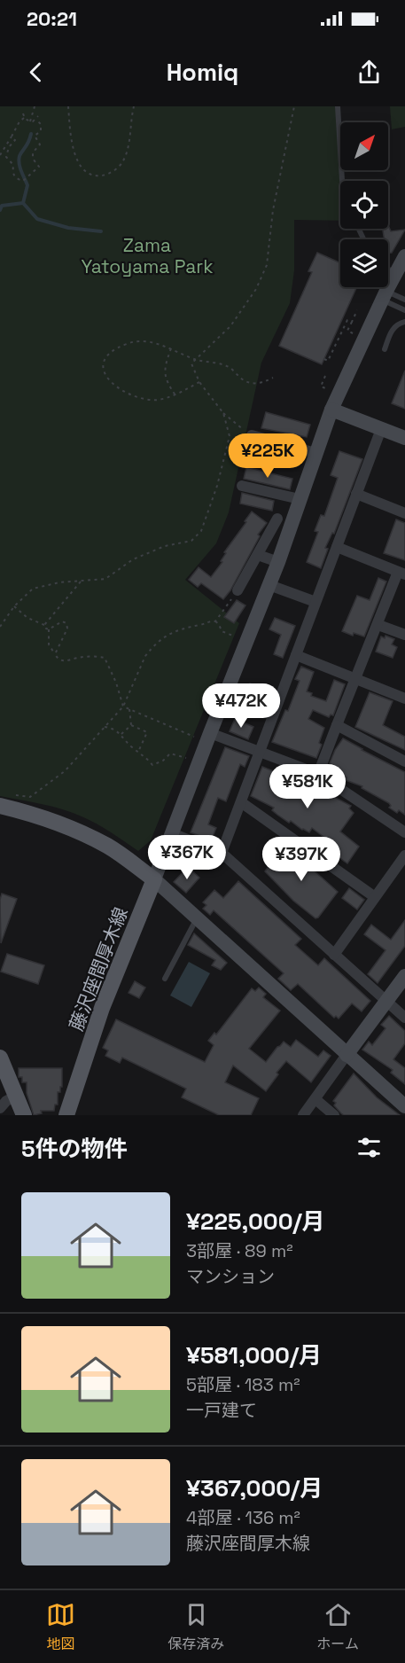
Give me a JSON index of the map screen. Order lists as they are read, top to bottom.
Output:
{
  "streets": {
    "main road": ["藤沢座間厚木線"]
  },
  "parks": ["Zama Yatoyama Park"],
  "north": "top right",
  "page": {
    "status": "20:21",
    "header": "Homiq",
    "price": [
      "¥225K",
      "¥472K",
      "¥581K",
      "¥367K",
      "¥397K"
    ],
    "heading": "5件の物件",
    "list": [
      {
        "name": "¥225,000/月",
        "note": "3部屋 · 89 m² · マンション"
      },
      {
        "name": "¥581,000/月",
        "note": "5部屋 · 183 m² · 一戸建て"
      },
      {
        "name": "¥367,000/月",
        "note": "4部屋 · 136 m² · 藤沢座間厚木線"
      }
    ],
    "tabs": ["地図", "保存済み", "ホーム"]
  }
}
